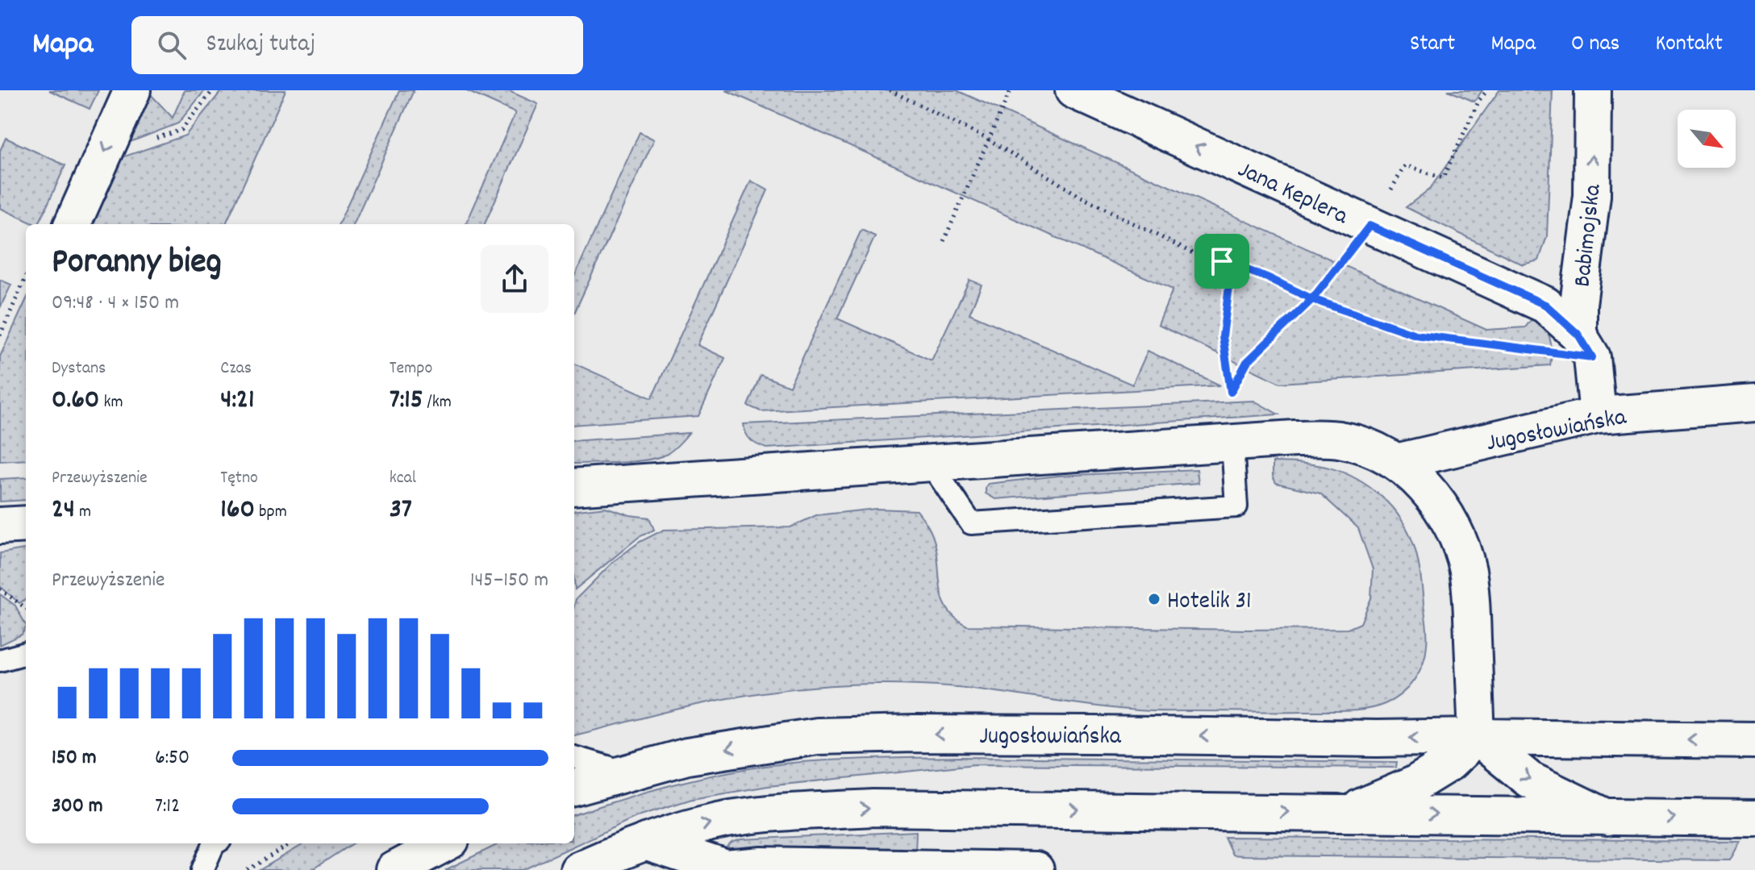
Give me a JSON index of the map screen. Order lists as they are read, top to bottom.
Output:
{
  "streets": {
    "street": ["Jana Keplera", "Babimojska", "Jugosłowiańska"]
  },
  "crossings": [
    ["Jana Keplera", "Babimojska"],
    ["Babimojska", "Jugosłowiańska"]
  ],
  "one_way": ["Jana Keplera", "Babimojska"],
  "places": ["Hotelik 31"],
  "north": "bottom right",
  "page": {
    "header": "Mapa",
    "search": "Szukaj tutaj",
    "nav": [
      "Start",
      "Mapa",
      "O nas",
      "Kontakt"
    ],
    "heading": ["Poranny bieg", "09:48 · 4 × 150 m"],
    "stats": [
      ["Dystans", "0.60 km"],
      ["Czas", "4:21"],
      ["Tempo", "7:15 /km"],
      ["Przewyższenie", "24 m"],
      ["Tętno", "160 bpm"],
      ["kcal", "37"]
    ],
    "chart": ["Przewyższenie", "145–150 m"],
    "list": [
      {
        "name": "150 m",
        "note": "6:50"
      },
      {
        "name": "300 m",
        "note": "7:12"
      }
    ]
  }
}
